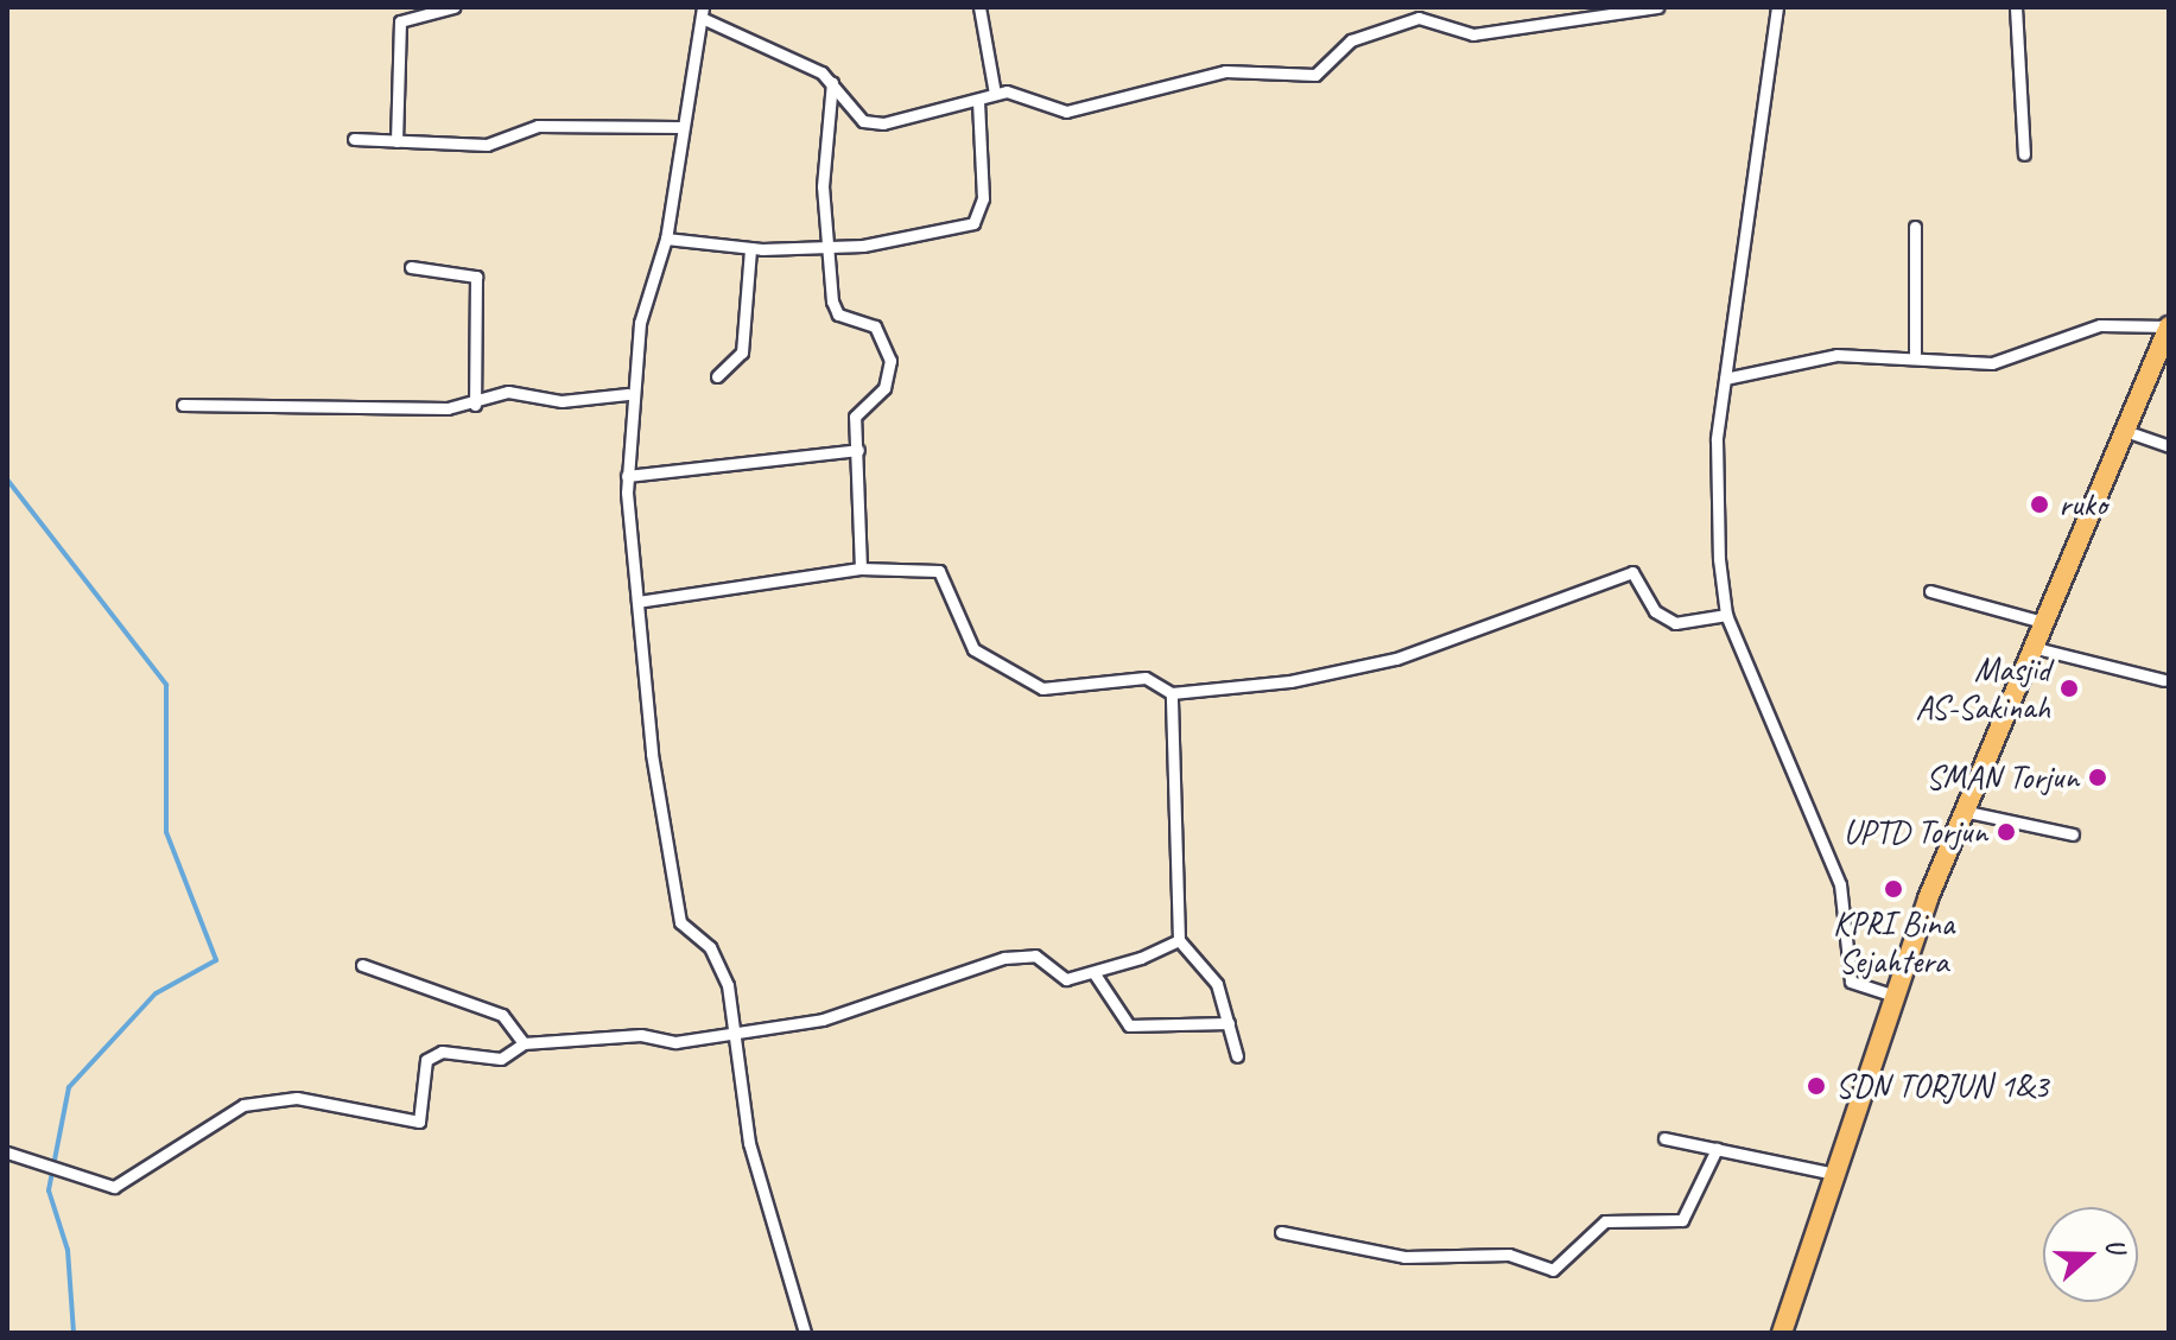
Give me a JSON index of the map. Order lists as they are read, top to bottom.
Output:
{
  "places": [
    "ruko",
    "Masjid AS-Sakinah",
    "SMAN Torjun",
    "UPTD Torjun",
    "KPRI Bina Sejahtera",
    "SDN TORJUN 1&3"
  ],
  "north": "right"
}
